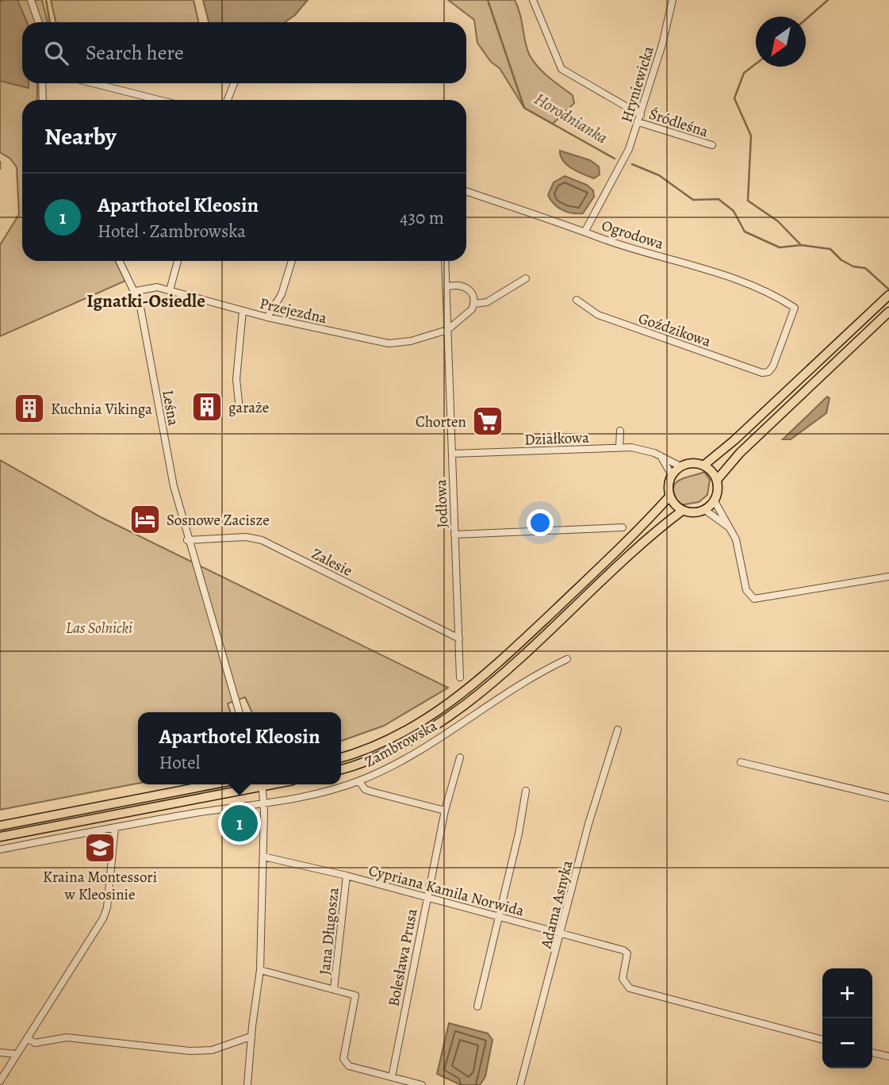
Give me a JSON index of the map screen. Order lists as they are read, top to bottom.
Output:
{
  "streets": {
    "main road": ["Zambrowska"],
    "street": [
      "Hryniewicka",
      "Śródleśna",
      "Ogrodowa",
      "Przejezdna",
      "Goździkowa",
      "Leśna",
      "Działkowa",
      "Jodłowa",
      "Zalesie",
      "Cypriana Kamila Norwida",
      "Adama Asnyka",
      "Jana Długosza",
      "Bolesława Prusa"
    ]
  },
  "crossings": [
    ["Hryniewicka", "Śródleśna"],
    ["Hryniewicka", "Ogrodowa"],
    ["Ogrodowa", "Goździkowa"],
    ["Przejezdna", "Leśna"],
    ["Przejezdna", "Jodłowa"],
    ["Leśna", "Zalesie"],
    ["Działkowa", "Jodłowa"],
    ["Działkowa", "Zambrowska"],
    ["Jodłowa", "Zalesie"],
    ["Cypriana Kamila Norwida", "Adama Asnyka"],
    ["Cypriana Kamila Norwida", "Jana Długosza"],
    ["Cypriana Kamila Norwida", "Bolesława Prusa"],
    ["Jana Długosza", "Bolesława Prusa"]
  ],
  "districts": ["Ignatki-Osiedle"],
  "water": ["Horodnianka"],
  "parks": ["Las Solnicki"],
  "places": {
    "building": ["garaże", "Kuchnia Vikinga"],
    "supermarket": ["Chorten"],
    "hotel": ["Sosnowe Zacisze"],
    "school or university": ["Kraina Montessori w Kleosinie"]
  },
  "north": "bottom left",
  "page": {
    "search": "Search here",
    "heading": "Nearby",
    "list": [
      {
        "mark": "1",
        "name": "Aparthotel Kleosin",
        "note": "Hotel · Zambrowska",
        "value": "430 m"
      }
    ],
    "popup": ["Aparthotel Kleosin", "Hotel"],
    "pins": "1",
    "map_buttons": ["+", "−"]
  }
}
